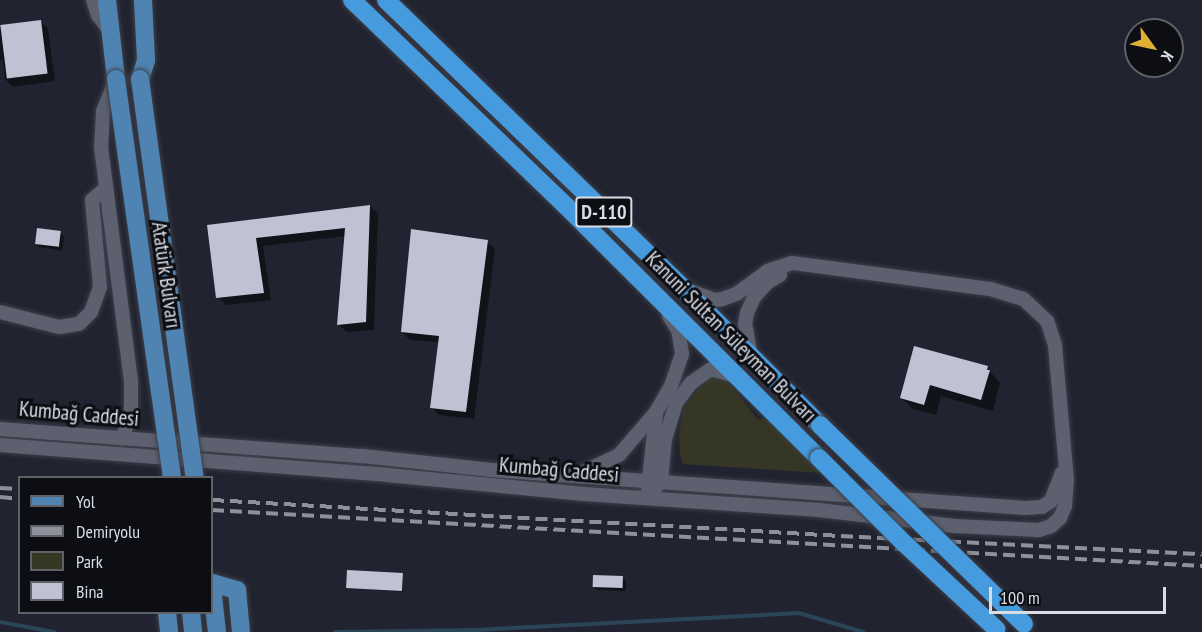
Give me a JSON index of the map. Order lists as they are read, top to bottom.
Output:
{
  "streets": {
    "highway": ["D-110", "Kanuni Sultan Süleyman Bulvarı"],
    "main road": ["Atatürk Bulvarı"],
    "street": ["Kumbağ Caddesi"]
  },
  "crossings": [
    ["Kanuni Sultan Süleyman Bulvarı", "Kumbağ Caddesi"]
  ],
  "legend": [
    "Yol",
    "Demiryolu",
    "Park",
    "Bina"
  ],
  "scale_bar": "100 m",
  "north": "bottom right"
}
